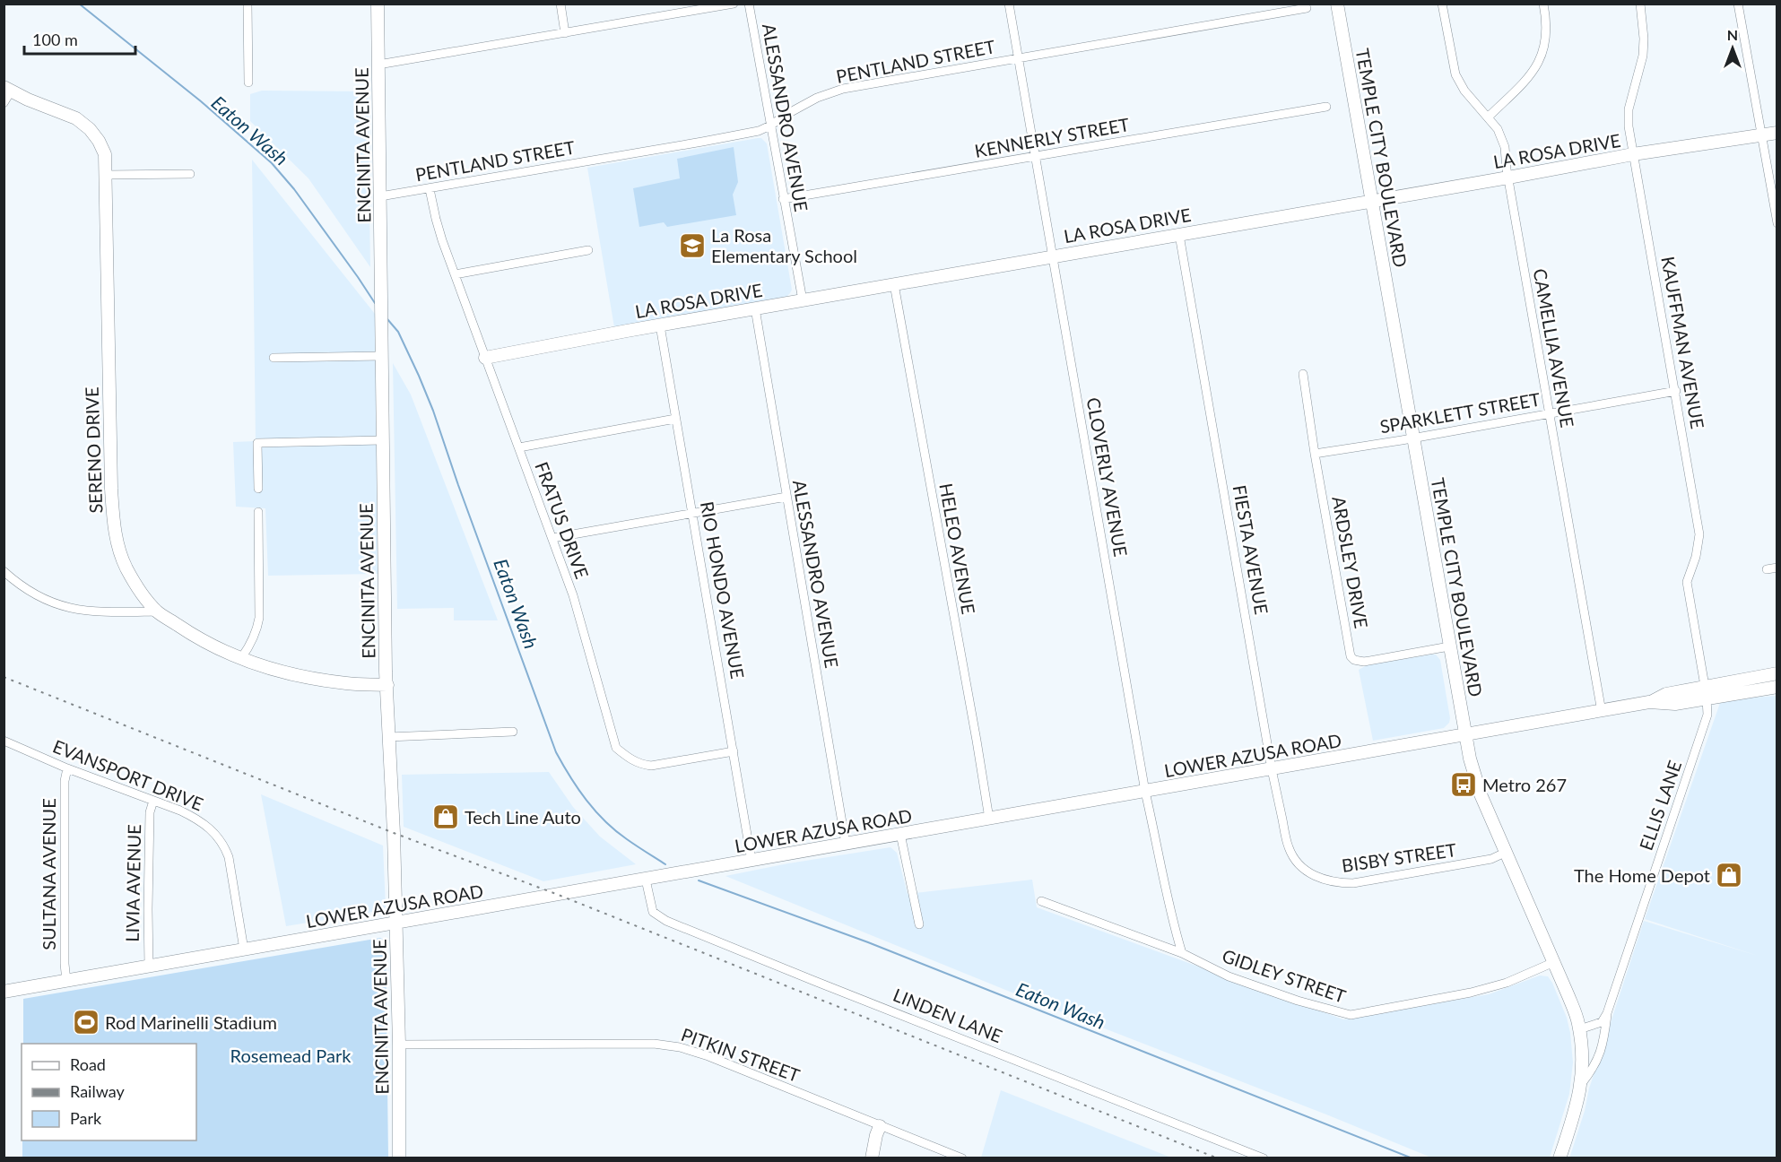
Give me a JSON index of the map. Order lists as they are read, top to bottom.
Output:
{
  "streets": {
    "street": [
      "PENTLAND STREET",
      "ALESSANDRO AVENUE",
      "KENNERLY STREET",
      "ENCINITA AVENUE",
      "LA ROSA DRIVE",
      "TEMPLE CITY BOULEVARD",
      "KAUFFMAN AVENUE",
      "CAMELLIA AVENUE",
      "SPARKLETT STREET",
      "SERENO DRIVE",
      "CLOVERLY AVENUE",
      "FRATUS DRIVE",
      "HELEO AVENUE",
      "FIESTA AVENUE",
      "ARDSLEY DRIVE",
      "RIO HONDO AVENUE",
      "LOWER AZUSA ROAD",
      "EVANSPORT DRIVE",
      "ELLIS LANE",
      "BISBY STREET",
      "SULTANA AVENUE",
      "LIVIA AVENUE",
      "GIDLEY STREET",
      "LINDEN LANE",
      "PITKIN STREET"
    ]
  },
  "crossings": [
    ["PENTLAND STREET", "ALESSANDRO AVENUE"],
    ["PENTLAND STREET", "ENCINITA AVENUE"],
    ["PENTLAND STREET", "CLOVERLY AVENUE"],
    ["PENTLAND STREET", "FRATUS DRIVE"],
    ["ALESSANDRO AVENUE", "KENNERLY STREET"],
    ["ALESSANDRO AVENUE", "LA ROSA DRIVE"],
    ["ALESSANDRO AVENUE", "LOWER AZUSA ROAD"],
    ["KENNERLY STREET", "CLOVERLY AVENUE"],
    ["ENCINITA AVENUE", "SERENO DRIVE"],
    ["ENCINITA AVENUE", "LOWER AZUSA ROAD"],
    ["ENCINITA AVENUE", "PITKIN STREET"],
    ["LA ROSA DRIVE", "TEMPLE CITY BOULEVARD"],
    ["LA ROSA DRIVE", "KAUFFMAN AVENUE"],
    ["LA ROSA DRIVE", "CAMELLIA AVENUE"],
    ["LA ROSA DRIVE", "CLOVERLY AVENUE"],
    ["LA ROSA DRIVE", "FRATUS DRIVE"],
    ["LA ROSA DRIVE", "HELEO AVENUE"],
    ["LA ROSA DRIVE", "FIESTA AVENUE"],
    ["LA ROSA DRIVE", "RIO HONDO AVENUE"],
    ["TEMPLE CITY BOULEVARD", "SPARKLETT STREET"],
    ["TEMPLE CITY BOULEVARD", "ARDSLEY DRIVE"],
    ["TEMPLE CITY BOULEVARD", "LOWER AZUSA ROAD"],
    ["TEMPLE CITY BOULEVARD", "ELLIS LANE"],
    ["TEMPLE CITY BOULEVARD", "BISBY STREET"],
    ["TEMPLE CITY BOULEVARD", "GIDLEY STREET"],
    ["KAUFFMAN AVENUE", "SPARKLETT STREET"],
    ["KAUFFMAN AVENUE", "LOWER AZUSA ROAD"],
    ["KAUFFMAN AVENUE", "ELLIS LANE"],
    ["CAMELLIA AVENUE", "SPARKLETT STREET"],
    ["CAMELLIA AVENUE", "LOWER AZUSA ROAD"],
    ["SPARKLETT STREET", "ARDSLEY DRIVE"],
    ["CLOVERLY AVENUE", "LOWER AZUSA ROAD"],
    ["CLOVERLY AVENUE", "GIDLEY STREET"],
    ["FRATUS DRIVE", "RIO HONDO AVENUE"],
    ["HELEO AVENUE", "LOWER AZUSA ROAD"],
    ["FIESTA AVENUE", "LOWER AZUSA ROAD"],
    ["FIESTA AVENUE", "BISBY STREET"],
    ["RIO HONDO AVENUE", "LOWER AZUSA ROAD"],
    ["LOWER AZUSA ROAD", "EVANSPORT DRIVE"],
    ["LOWER AZUSA ROAD", "ELLIS LANE"],
    ["LOWER AZUSA ROAD", "SULTANA AVENUE"],
    ["LOWER AZUSA ROAD", "LIVIA AVENUE"],
    ["LOWER AZUSA ROAD", "LINDEN LANE"],
    ["EVANSPORT DRIVE", "SULTANA AVENUE"],
    ["EVANSPORT DRIVE", "LIVIA AVENUE"]
  ],
  "water": ["Eaton Wash"],
  "parks": ["Rosemead Park"],
  "places": {
    "school or university": ["La Rosa Elementary School"],
    "bus stop": ["Metro 267"],
    "shop": ["Tech Line Auto", "The Home Depot"],
    "sports": ["Rod Marinelli Stadium"]
  },
  "legend": ["Road", "Railway", "Park"],
  "scale_bar": "100 m",
  "north": "top"
}
